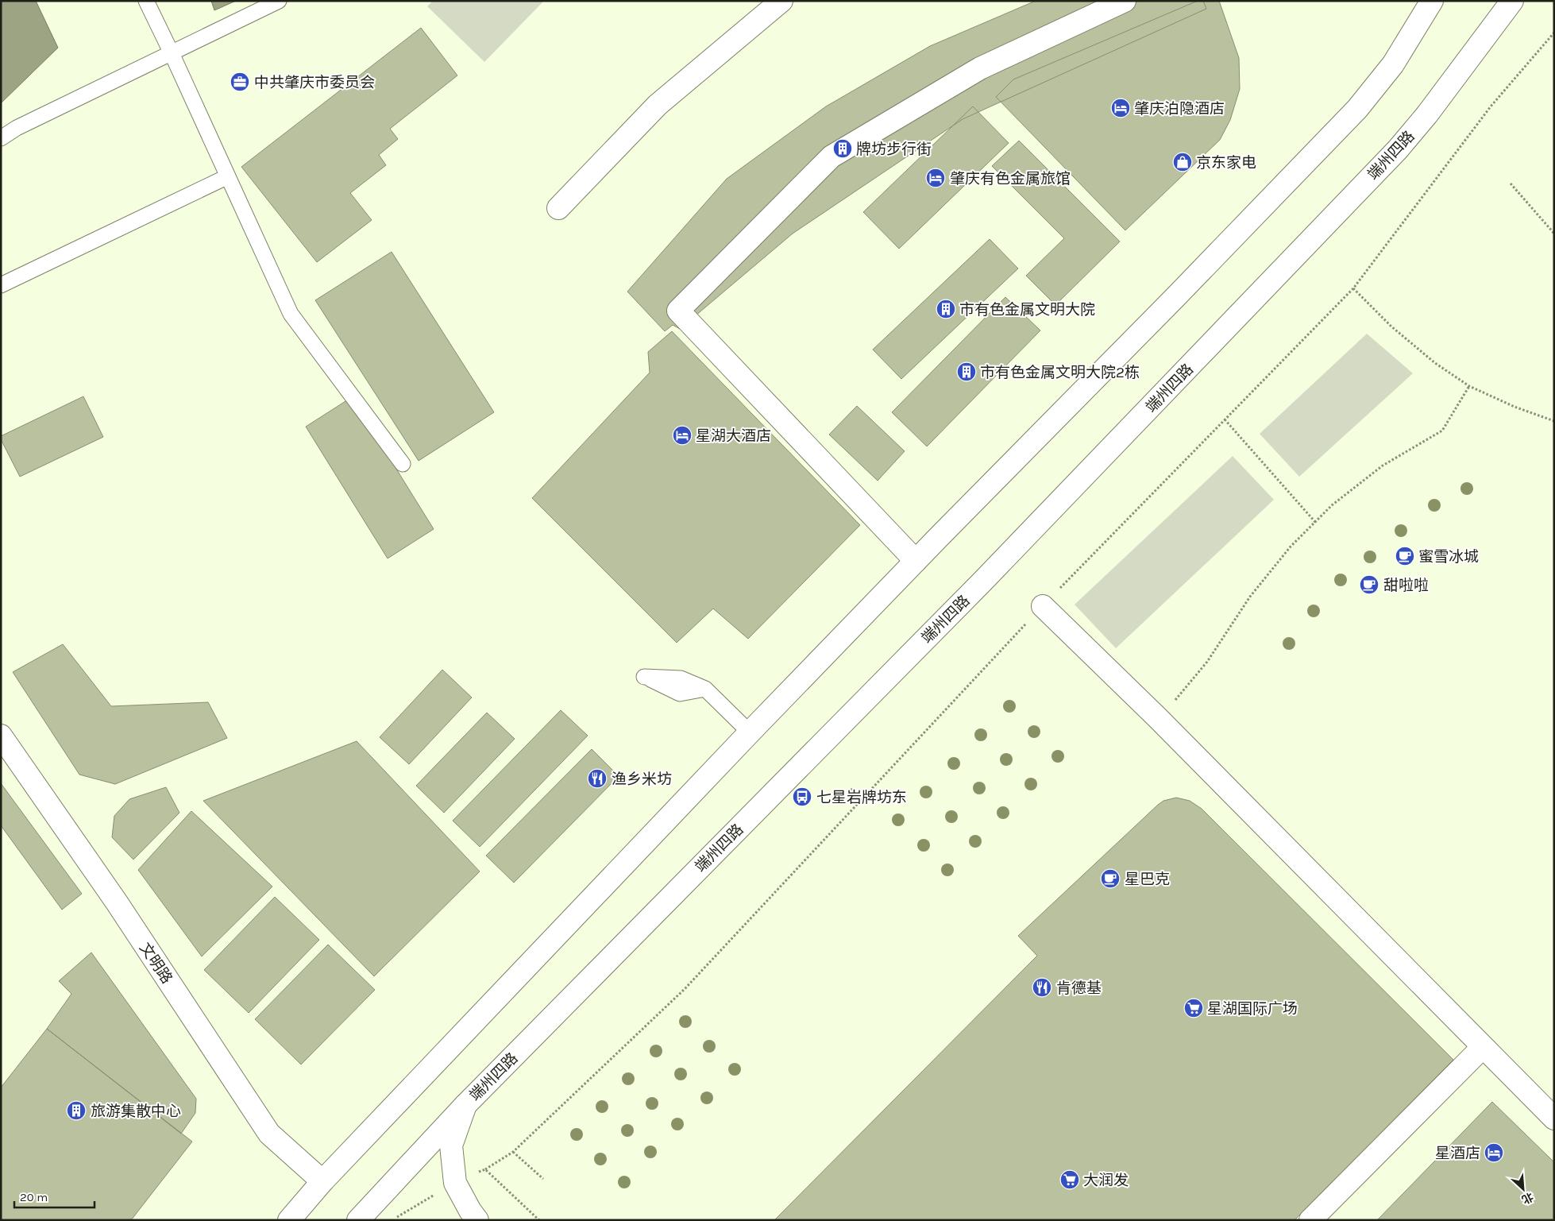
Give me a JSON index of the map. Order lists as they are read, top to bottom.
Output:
{
  "streets": {
    "main road": ["端州四路", "文明路"]
  },
  "places": {
    "office": ["中共肇庆市委员会"],
    "hotel": [
      "肇庆泊隐酒店",
      "肇庆有色金属旅馆",
      "星湖大酒店",
      "星酒店"
    ],
    "building": [
      "牌坊步行街",
      "市有色金属文明大院",
      "市有色金属文明大院2栋",
      "旅游集散中心"
    ],
    "shop": ["京东家电"],
    "cafe": ["蜜雪冰城", "甜啦啦", "星巴克"],
    "restaurant": ["渔乡米坊", "肯德基"],
    "bus stop": ["七星岩牌坊东"],
    "supermarket": ["星湖国际广场", "大润发"]
  },
  "scale_bar": "20 m",
  "north": "bottom right"
}
